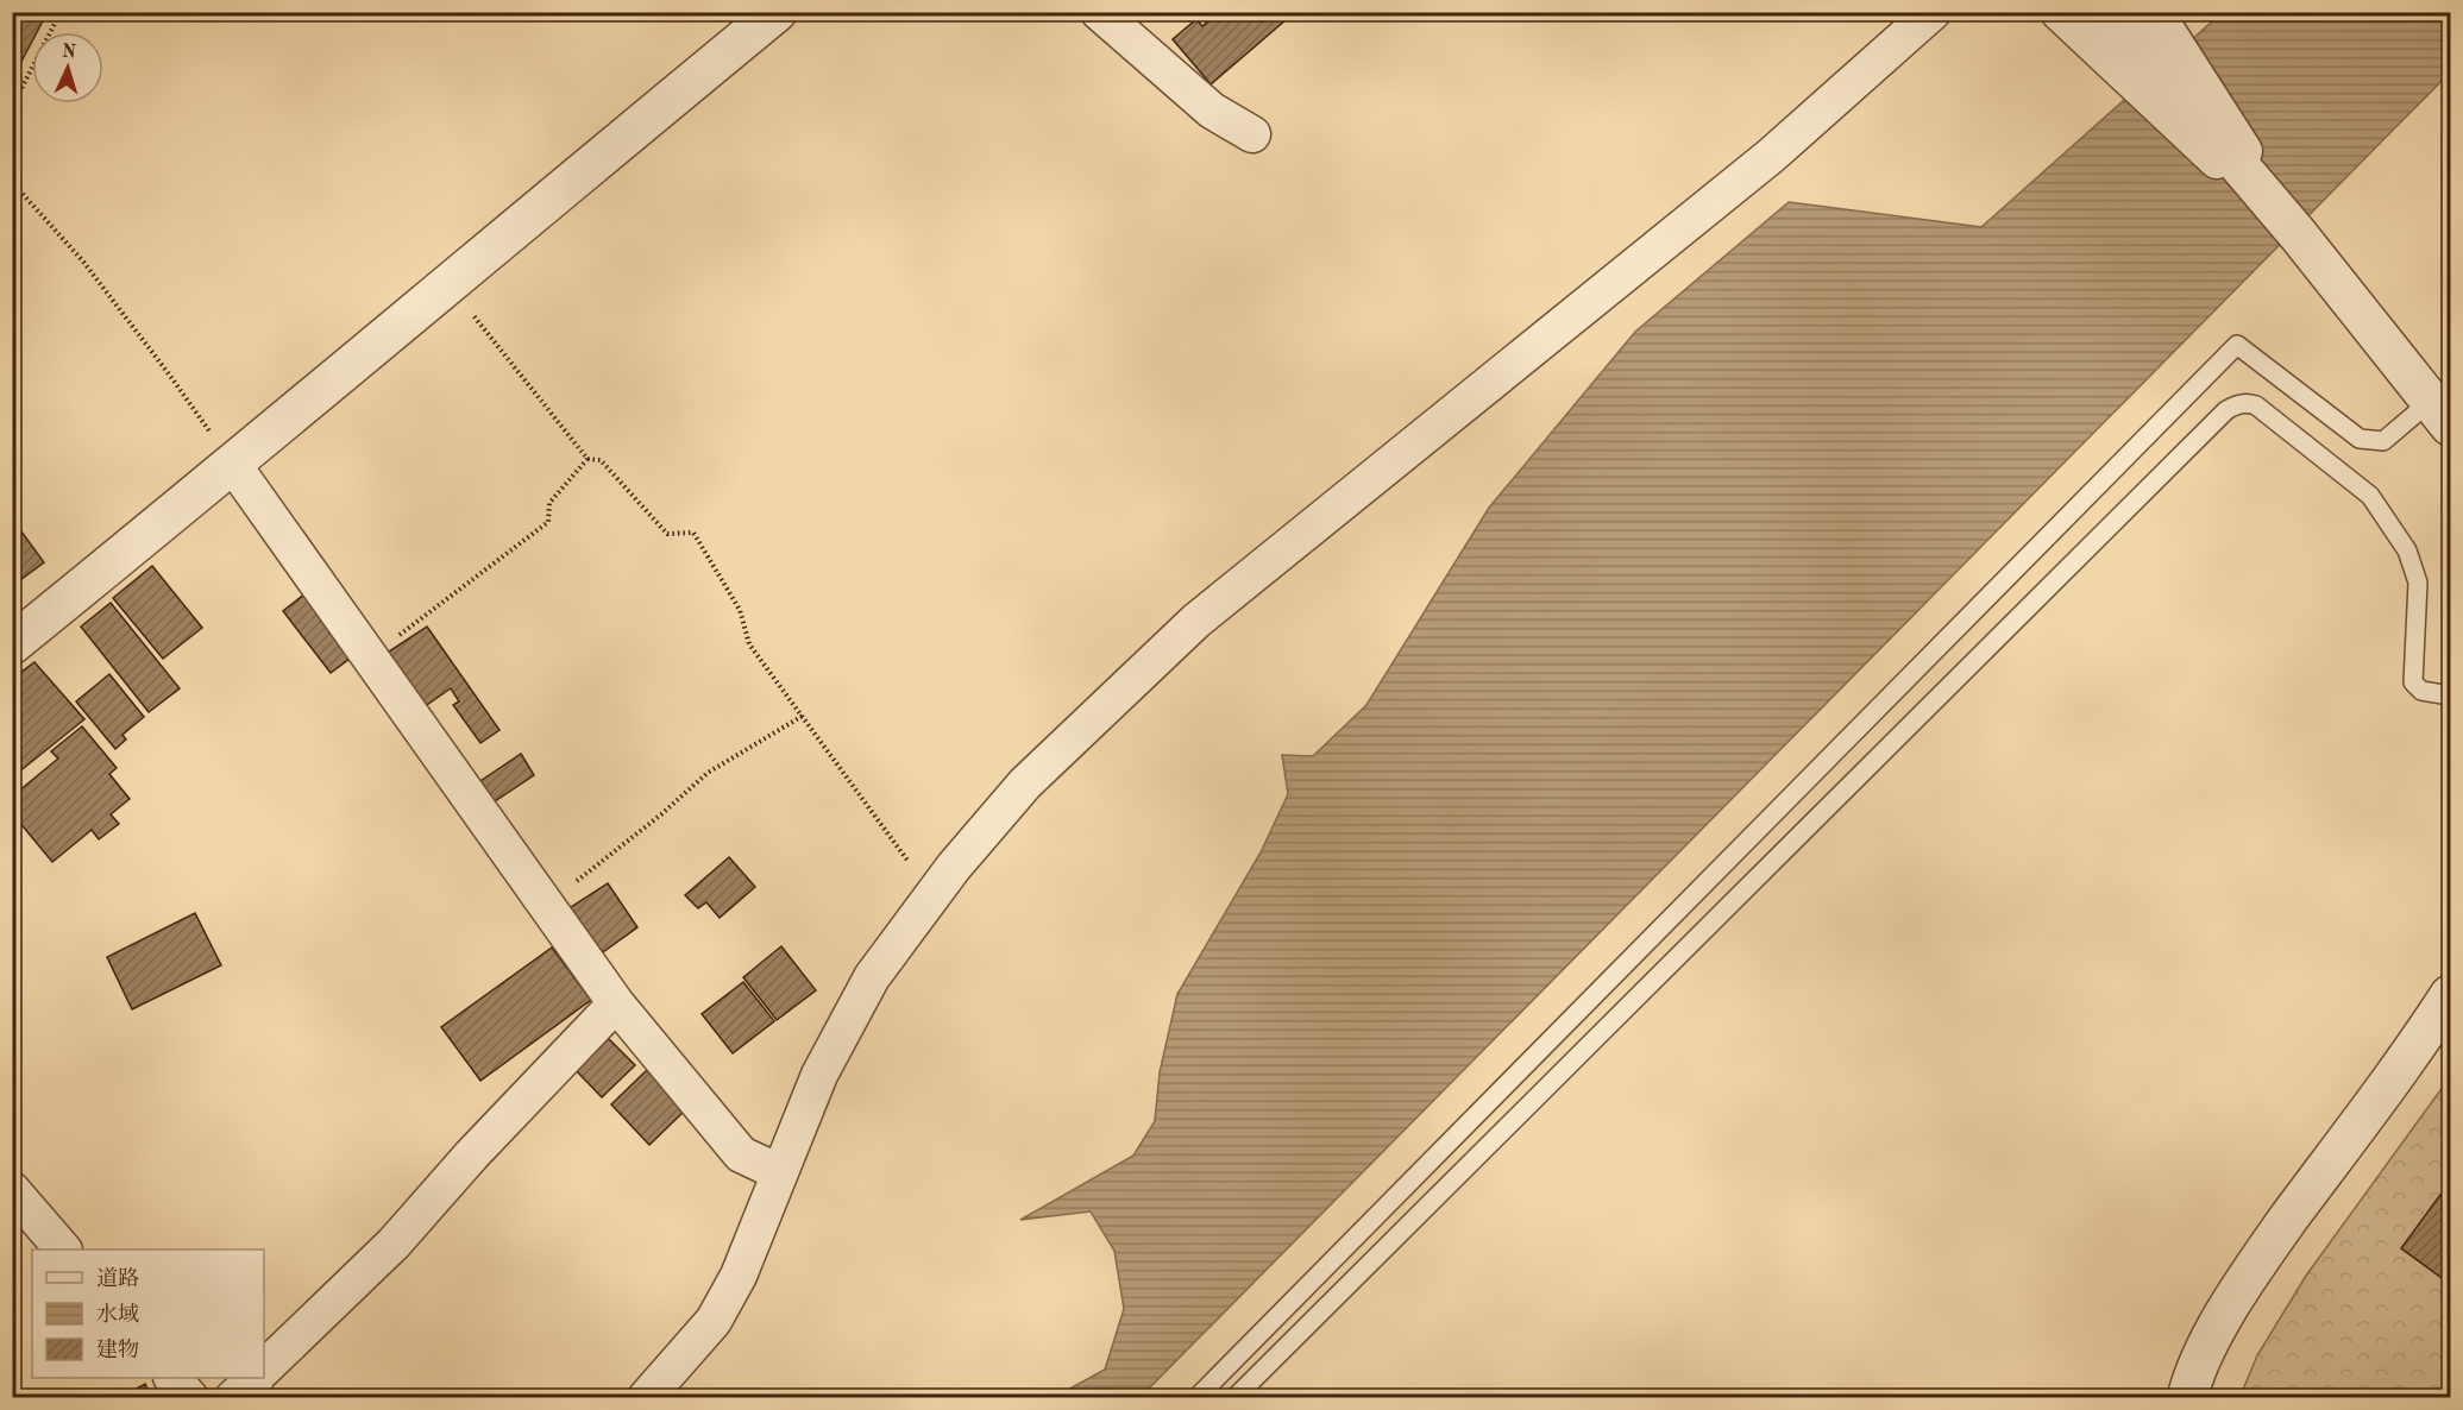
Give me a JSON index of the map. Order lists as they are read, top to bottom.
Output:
{
  "legend": ["道路", "水域", "建物"],
  "north": "top"
}
